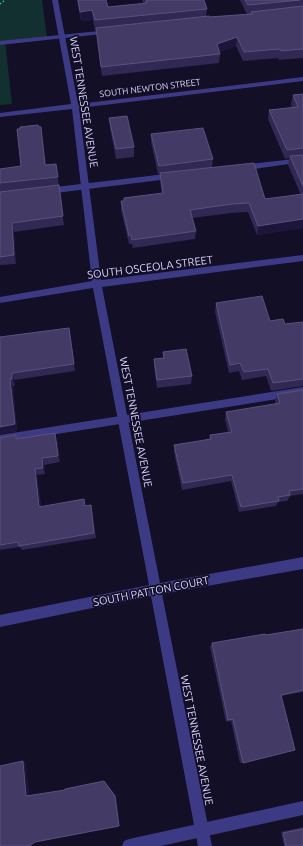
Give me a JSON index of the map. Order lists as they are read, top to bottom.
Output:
{
  "streets": {
    "street": [
      "SOUTH NEWTON STREET",
      "WEST TENNESSEE AVENUE",
      "SOUTH OSCEOLA STREET",
      "SOUTH PATTON COURT"
    ]
  },
  "crossings": [
    ["SOUTH NEWTON STREET", "WEST TENNESSEE AVENUE"],
    ["WEST TENNESSEE AVENUE", "SOUTH OSCEOLA STREET"],
    ["WEST TENNESSEE AVENUE", "SOUTH PATTON COURT"]
  ]
}
